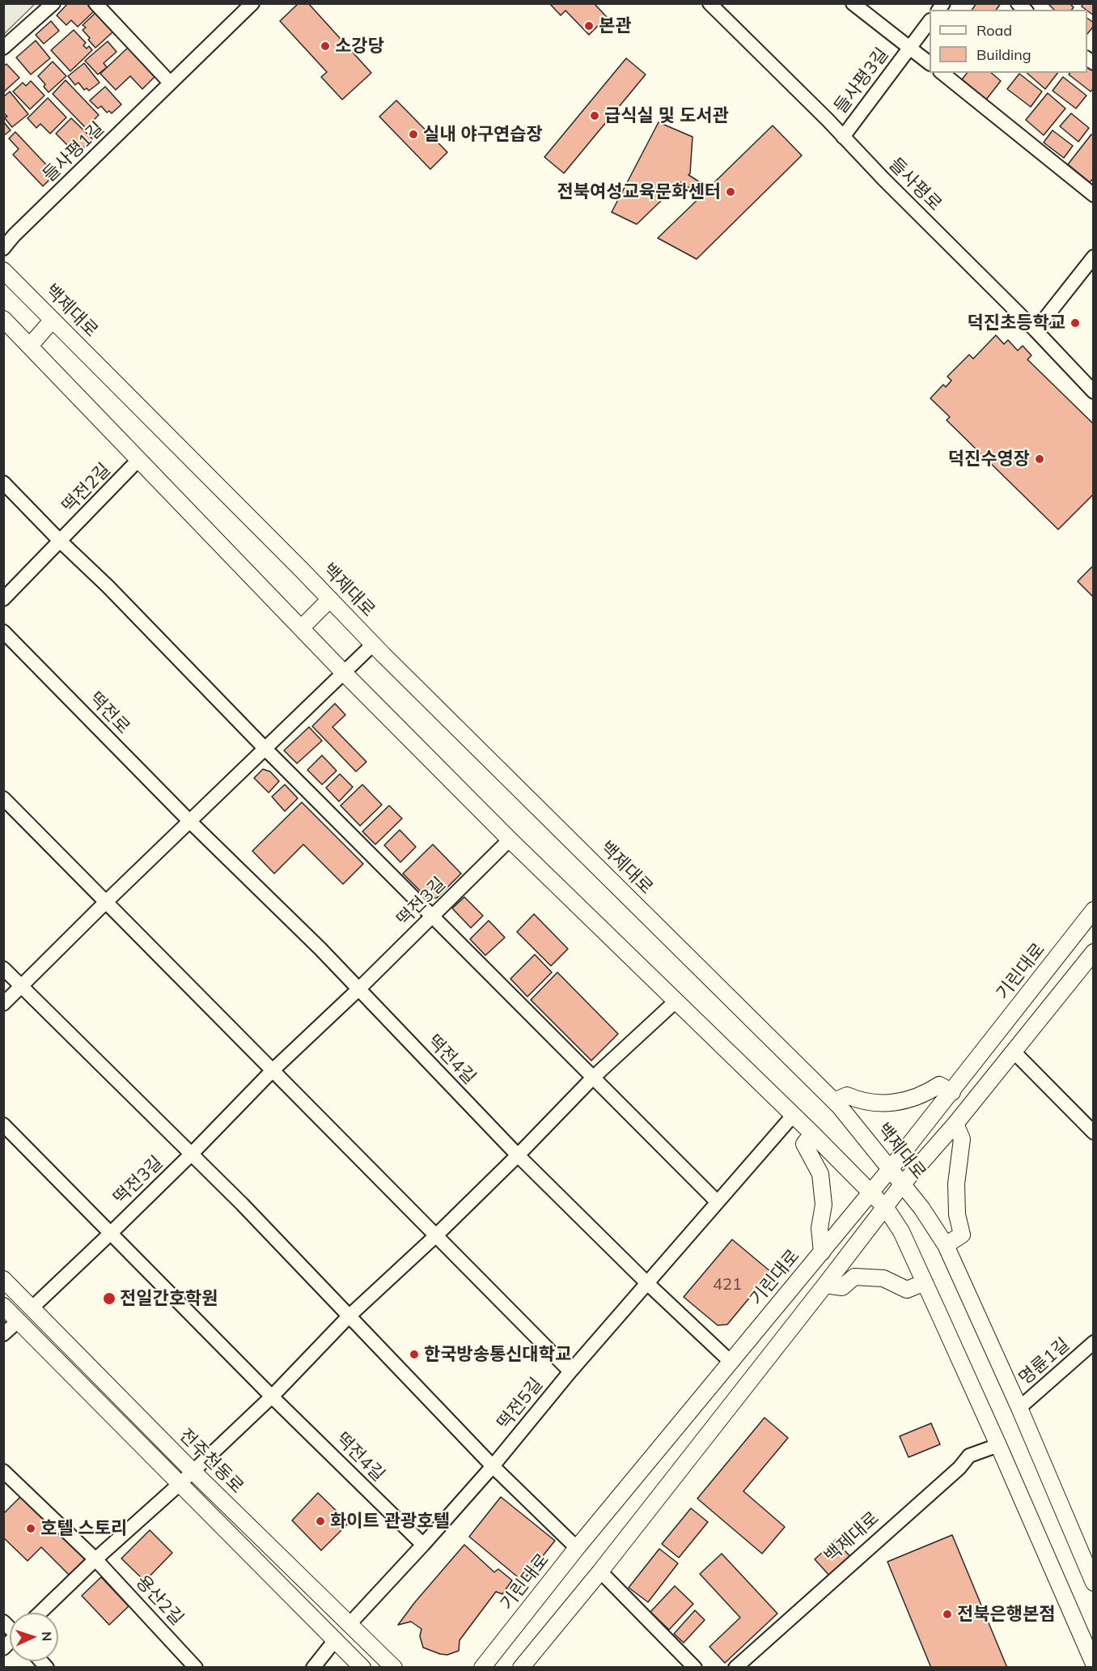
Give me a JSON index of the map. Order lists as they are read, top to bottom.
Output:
{
  "streets": {
    "street": [
      "들사평3길",
      "들사평1길",
      "들사평로",
      "백제대로",
      "떡전2길",
      "떡전로",
      "떡전3길",
      "기린대로",
      "떡전4길",
      "명륜1길",
      "떡전5길",
      "전주천동로",
      "용산2길"
    ]
  },
  "crossings": [
    ["들사평3길", "들사평로"],
    ["백제대로", "기린대로"],
    ["백제대로", "명륜1길"],
    ["떡전로", "떡전3길"],
    ["떡전로", "떡전4길"],
    ["떡전3길", "떡전4길"],
    ["떡전3길", "전주천동로"],
    ["기린대로", "떡전4길"],
    ["떡전4길", "떡전5길"],
    ["떡전5길", "전주천동로"]
  ],
  "places": [
    "본관",
    "소강당",
    "급식실 및 도서관",
    "실내 야구연습장",
    "전북여성교육문화센터",
    "덕진초등학교",
    "덕진수영장",
    "전일간호학원",
    "한국방송통신대학교",
    "화이트 관광호텔",
    "호텔 스토리",
    "전북은행본점"
  ],
  "house_numbers": ["421"],
  "legend": ["Road", "Building"],
  "north": "right"
}
